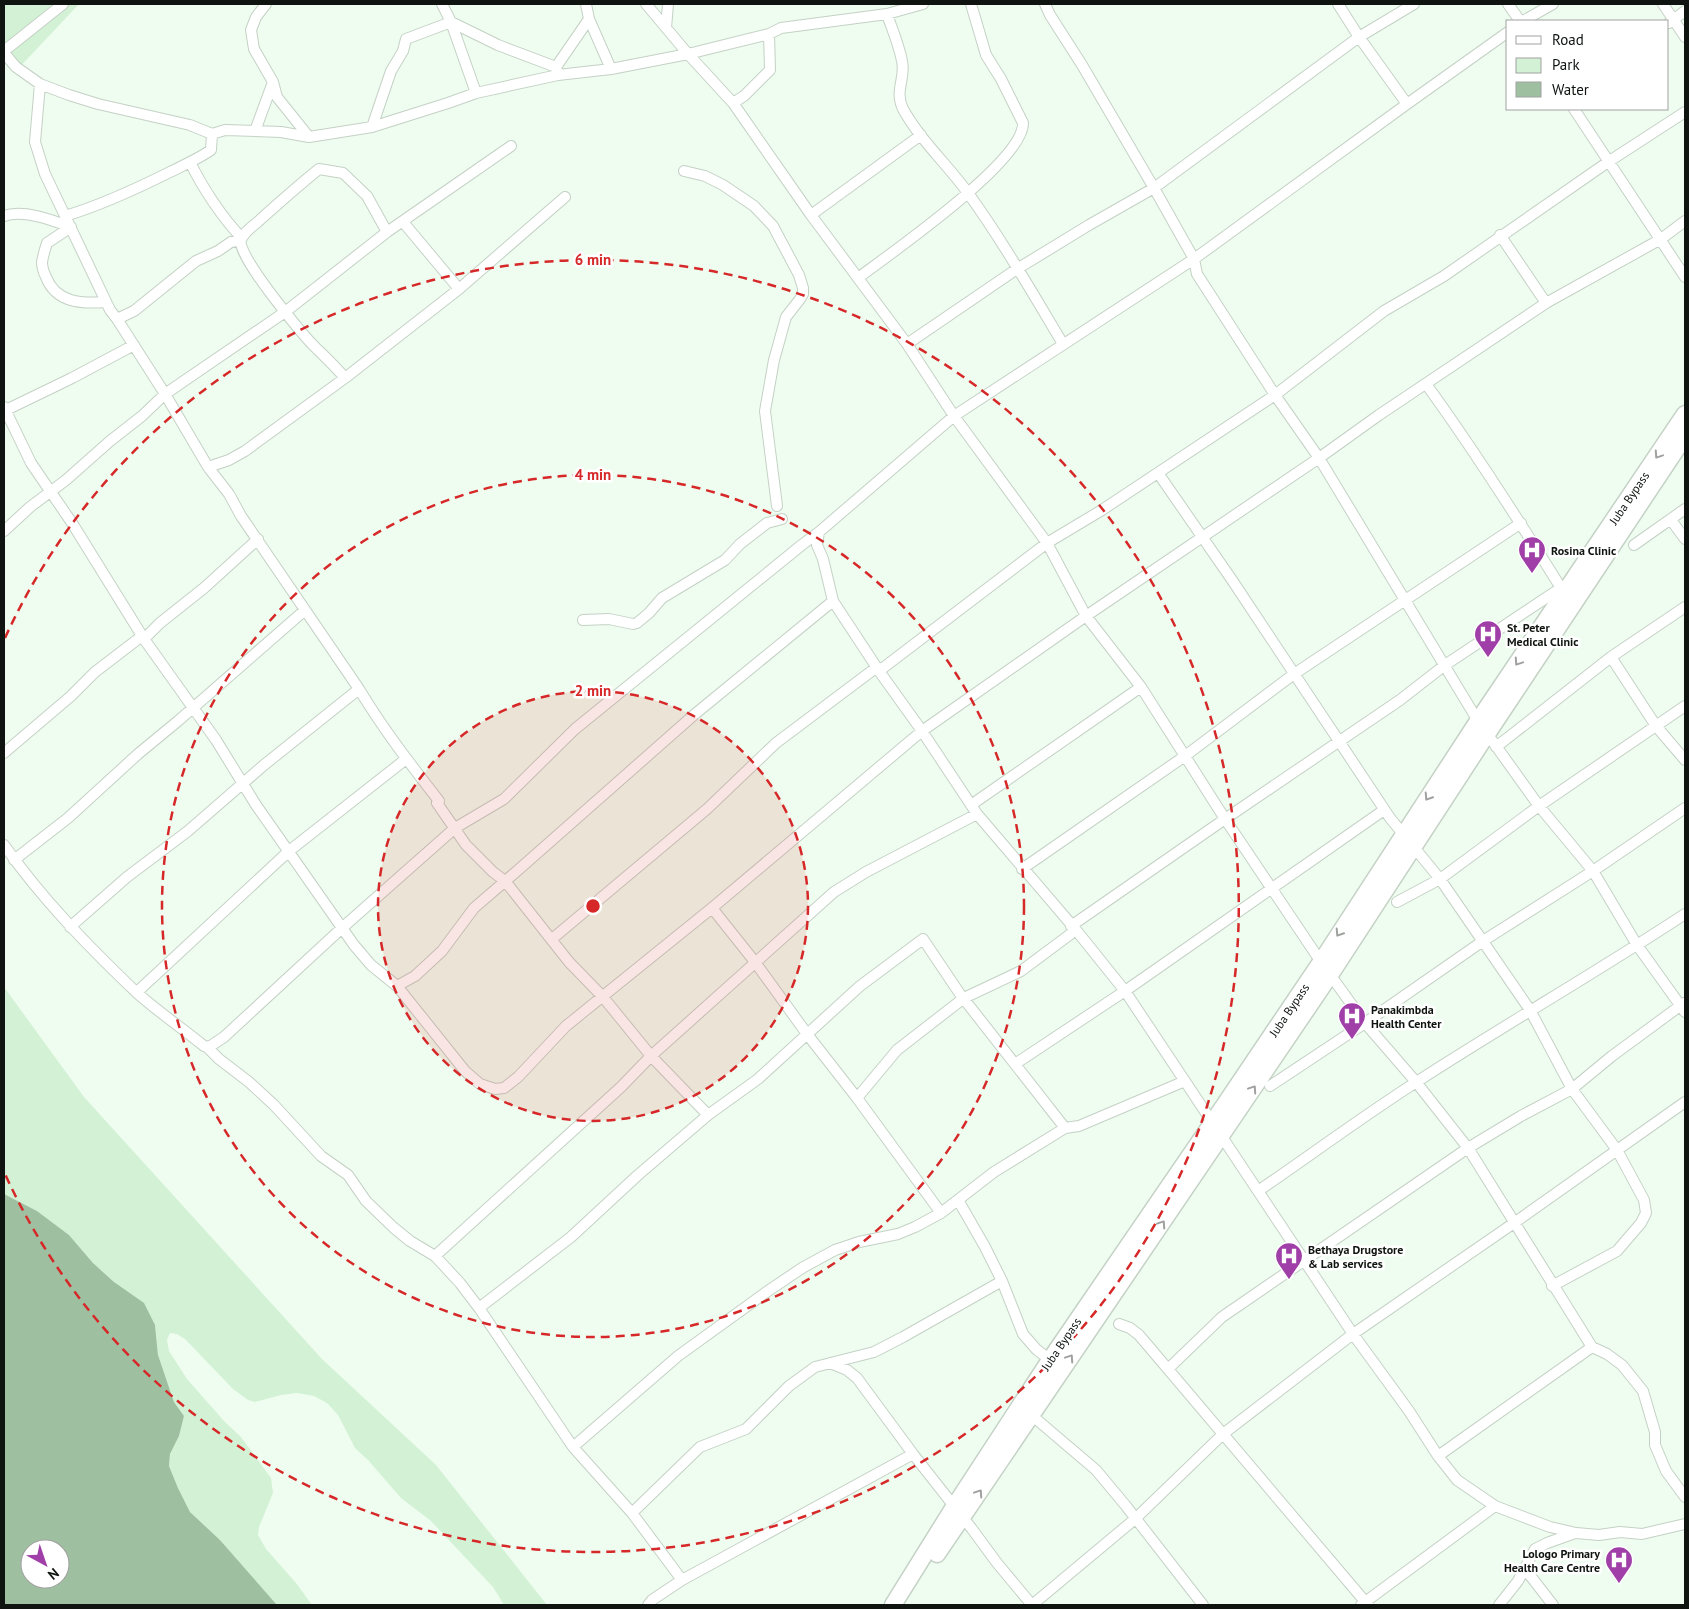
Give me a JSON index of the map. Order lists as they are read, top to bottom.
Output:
{
  "streets": {
    "main road": ["Juba Bypass"]
  },
  "places": {
    "hospital": [
      "Rosina Clinic",
      "St. Peter Medical Clinic",
      "Panakimbda Health Center",
      "Bethaya Drugstore & Lab services",
      "Lologo Primary Health Care Centre"
    ]
  },
  "legend": ["Road", "Park", "Water"],
  "north": "bottom right",
  "rings": ["6 min", "4 min", "2 min"]
}
